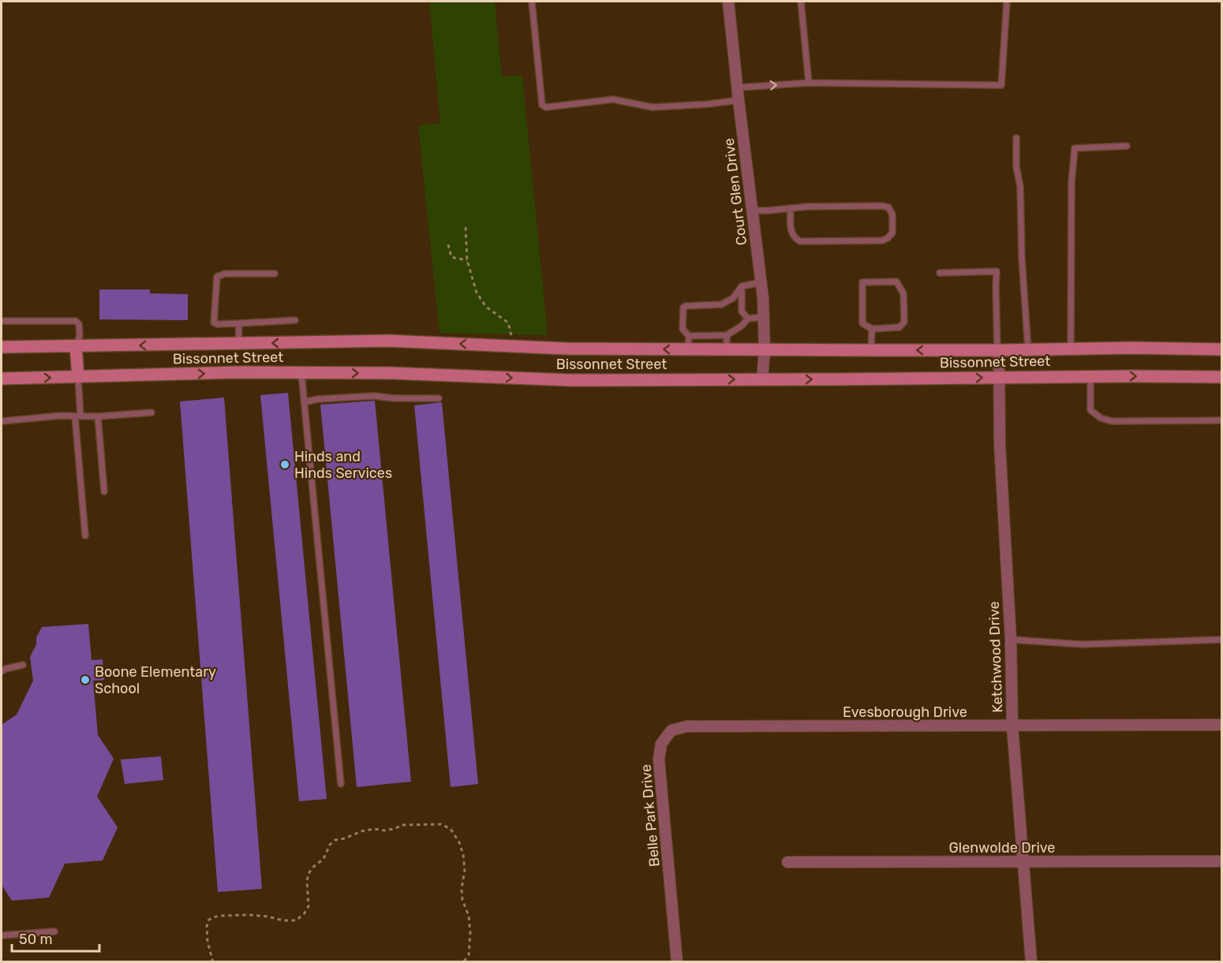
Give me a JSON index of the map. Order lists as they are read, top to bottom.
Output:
{
  "streets": {
    "main road": ["Bissonnet Street"],
    "street": [
      "Court Glen Drive",
      "Ketchwood Drive",
      "Evesborough Drive",
      "Belle Park Drive",
      "Glenwolde Drive"
    ]
  },
  "crossings": [
    ["Court Glen Drive", "Bissonnet Street"],
    ["Bissonnet Street", "Ketchwood Drive"],
    ["Ketchwood Drive", "Evesborough Drive"],
    ["Ketchwood Drive", "Glenwolde Drive"],
    ["Evesborough Drive", "Belle Park Drive"]
  ],
  "places": ["Hinds and Hinds Services", "Boone Elementary School"],
  "scale_bar": "50 m"
}
